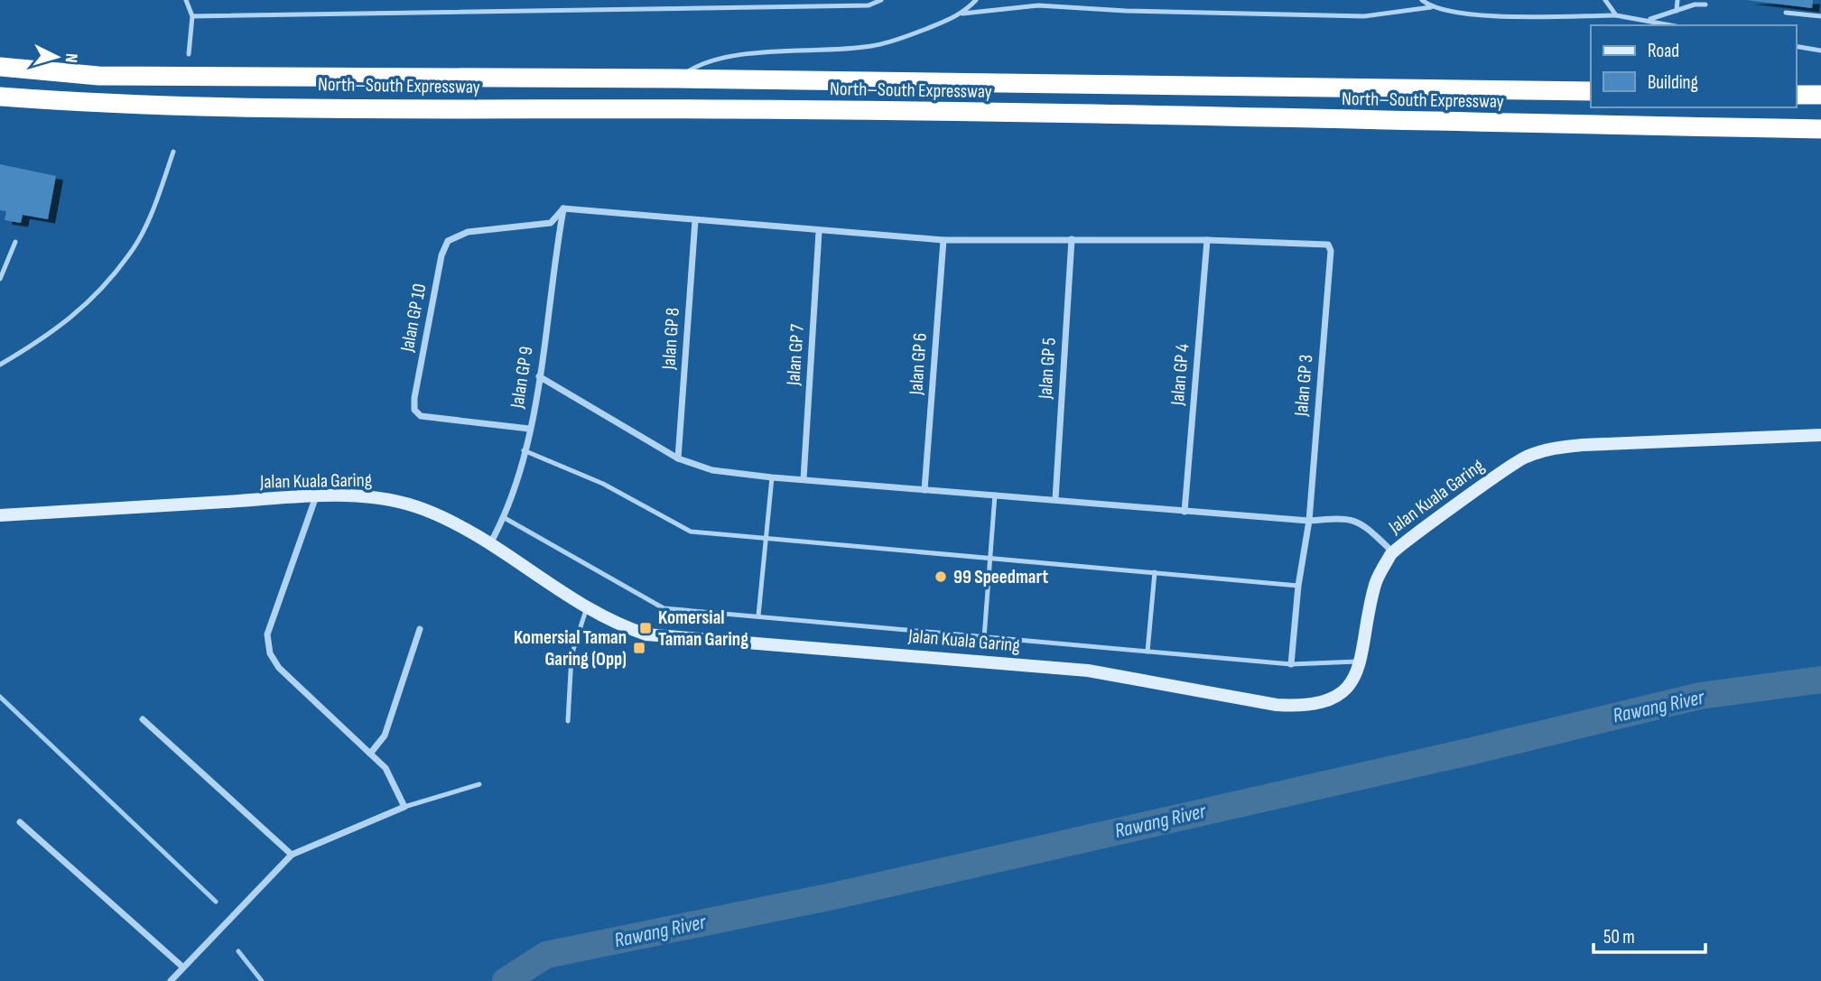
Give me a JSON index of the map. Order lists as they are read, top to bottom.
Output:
{
  "streets": {
    "highway": ["North–South Expressway"],
    "street": [
      "Jalan GP 10",
      "Jalan GP 8",
      "Jalan GP 7",
      "Jalan GP 6",
      "Jalan GP 5",
      "Jalan GP 4",
      "Jalan GP 9",
      "Jalan GP 3",
      "Jalan Kuala Garing"
    ]
  },
  "crossings": [
    ["Jalan GP 10", "Jalan GP 9"],
    ["Jalan GP 4", "Jalan GP 3"],
    ["Jalan GP 9", "Jalan Kuala Garing"]
  ],
  "water": ["Rawang River"],
  "places": {
    "other": ["99 Speedmart"],
    "transit": ["Komersial Taman Garing", "Komersial Taman Garing (Opp)"]
  },
  "legend": ["Road", "Building"],
  "scale_bar": "50 m",
  "north": "right"
}
